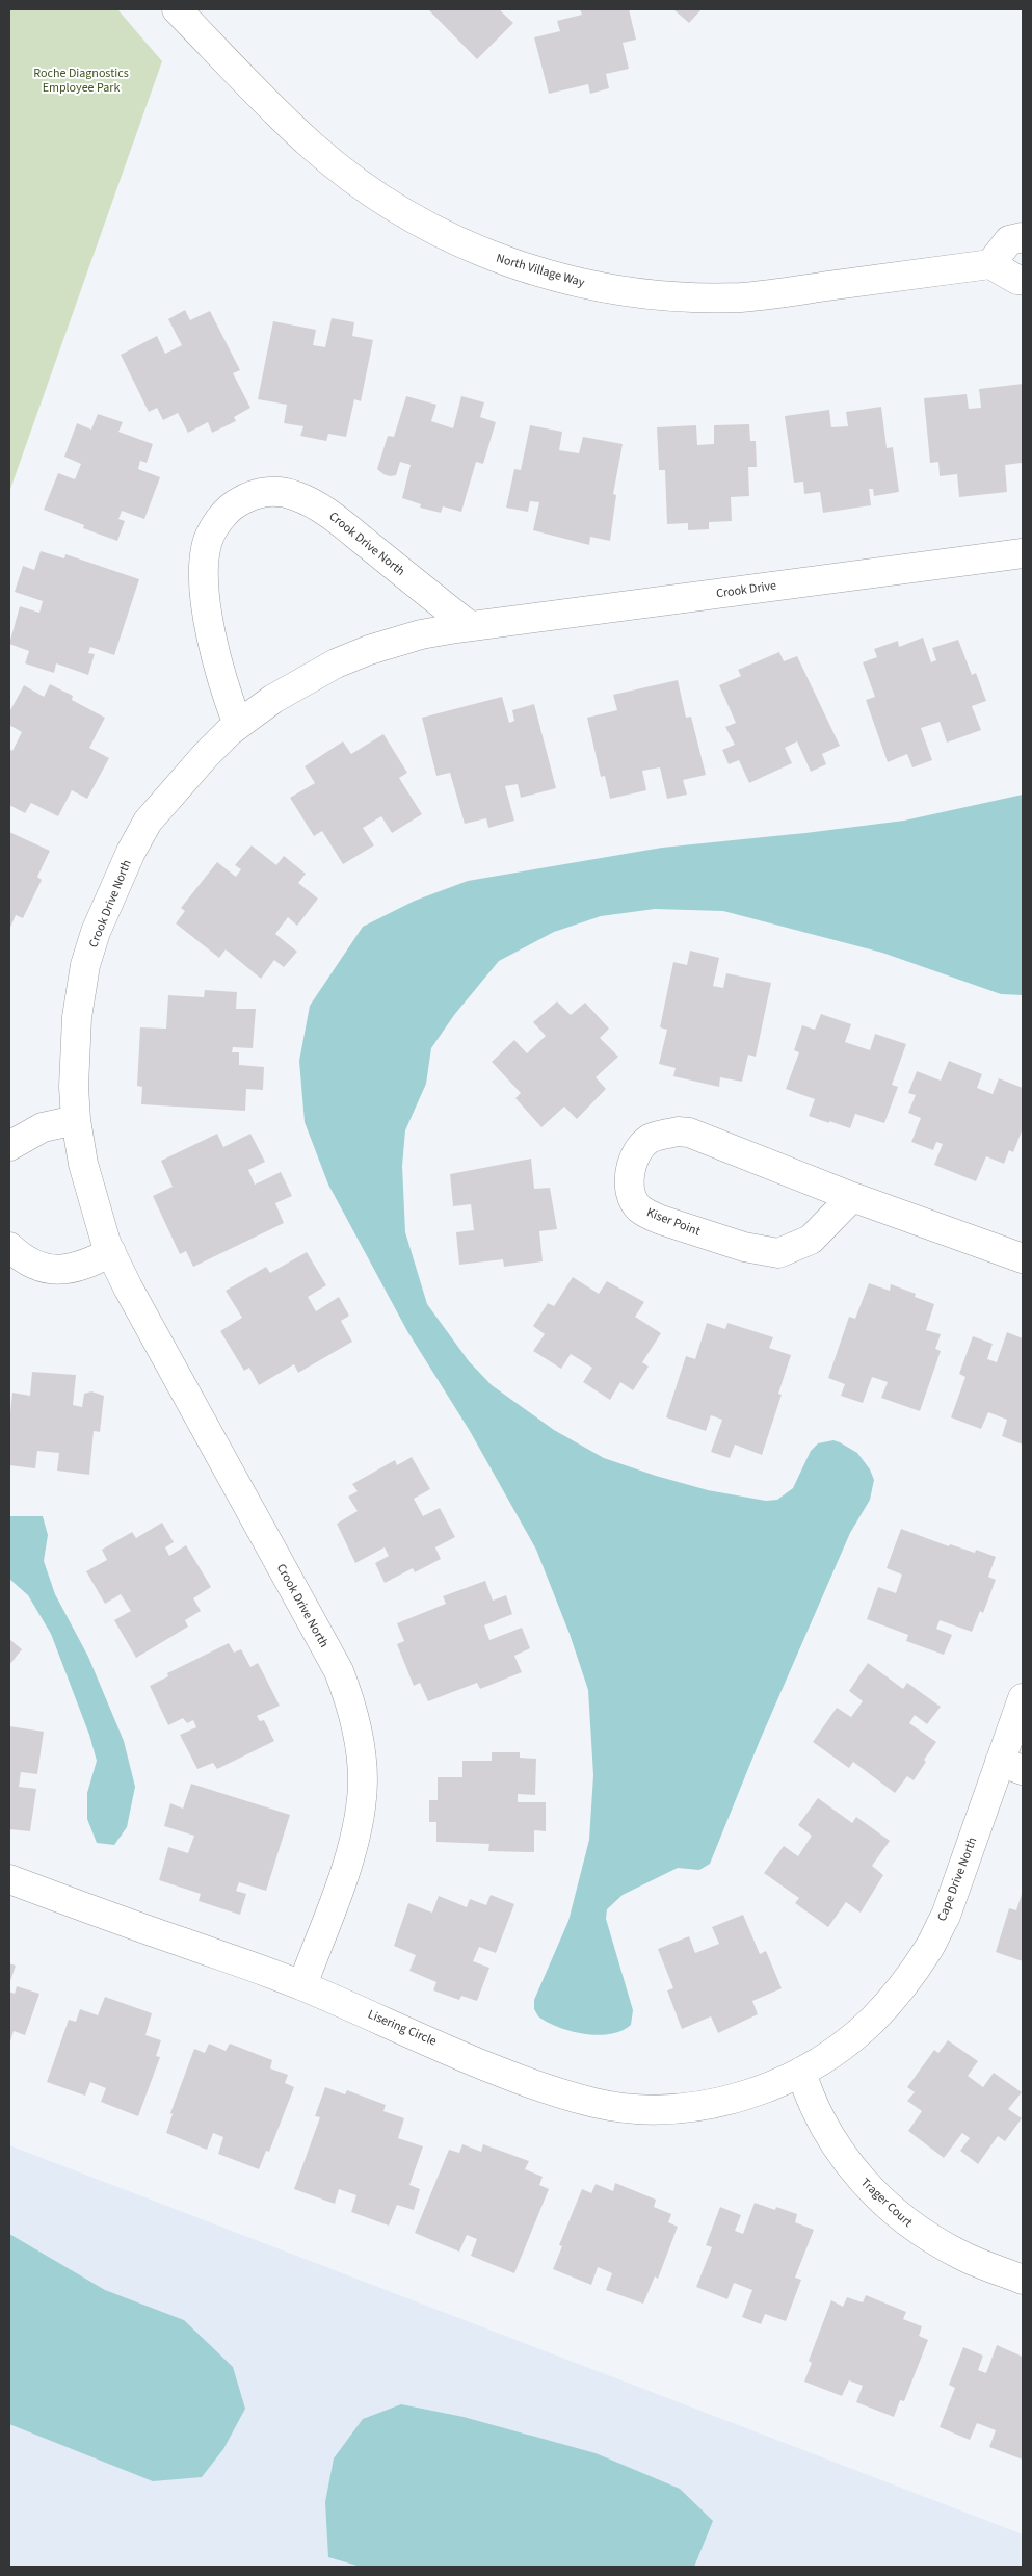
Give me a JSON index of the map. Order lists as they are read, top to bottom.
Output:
{
  "streets": {
    "street": [
      "North Village Way",
      "Crook Drive North",
      "Crook Drive",
      "Kiser Point",
      "Cape Drive North",
      "Lisering Circle",
      "Trager Court"
    ]
  },
  "crossings": [
    ["Crook Drive North", "Crook Drive"],
    ["Crook Drive North", "Lisering Circle"],
    ["Cape Drive North", "Lisering Circle"],
    ["Cape Drive North", "Trager Court"],
    ["Lisering Circle", "Trager Court"]
  ],
  "parks": ["Roche Diagnostics Employee Park"]
}
